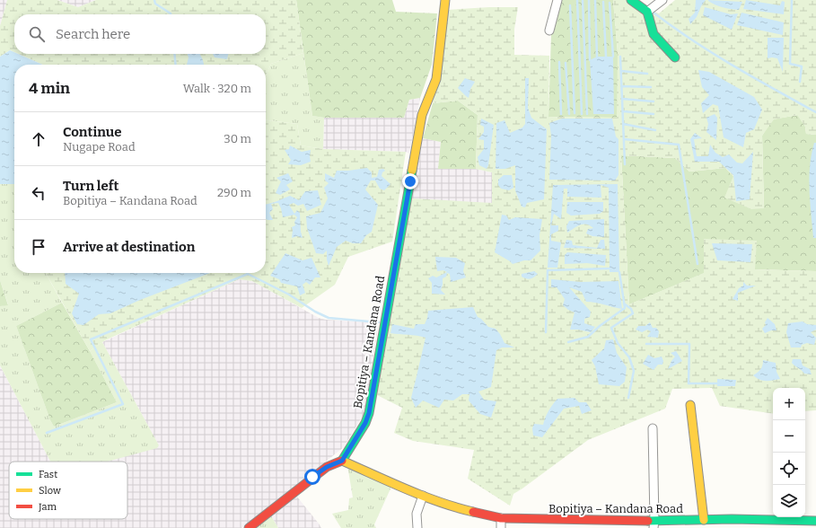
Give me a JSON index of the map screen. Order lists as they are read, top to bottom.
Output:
{
  "streets": {
    "street": ["Bopitiya – Kandana Road"]
  },
  "legend": ["Fast", "Slow", "Jam"],
  "page": {
    "search": "Search here",
    "heading": ["4 min", "Walk · 320 m"],
    "list": [
      ["Continue", "Nugape Road", "30 m"],
      ["Turn left", "Bopitiya – Kandana Road", "290 m"],
      "Arrive at destination"
    ],
    "map_buttons": ["+", "−"]
  }
}
